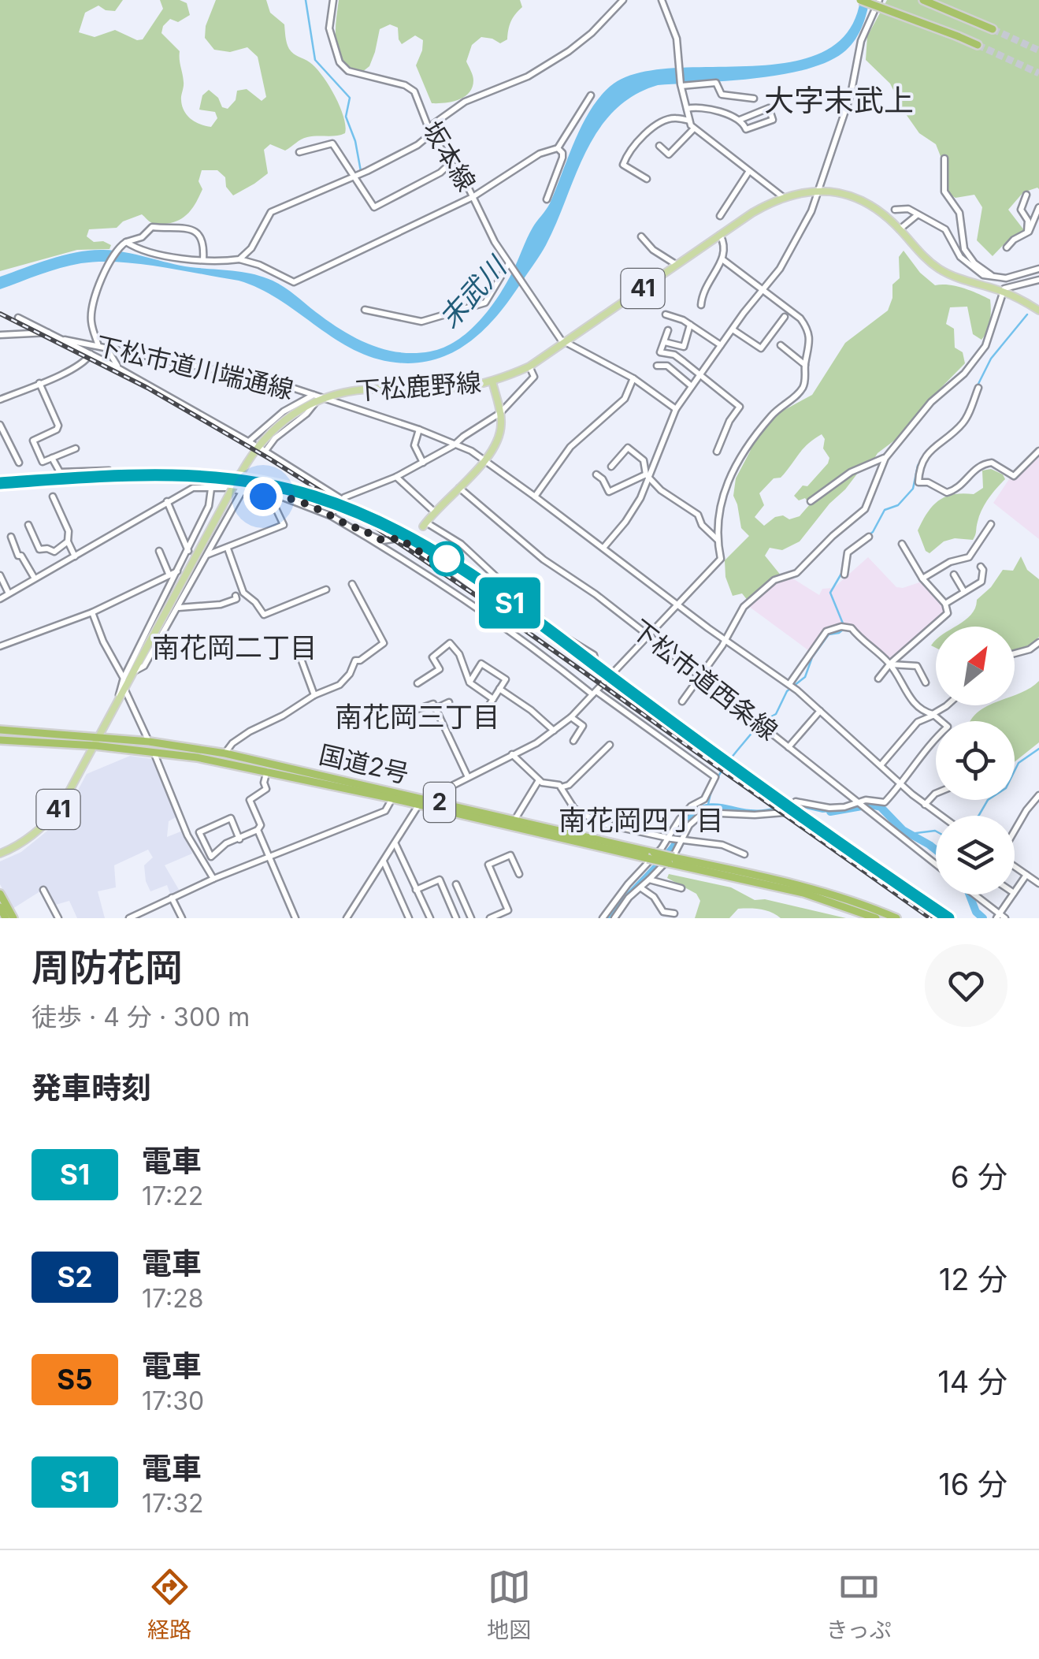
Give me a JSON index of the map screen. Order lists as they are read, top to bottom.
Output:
{
  "streets": {
    "highway": ["国道2号", "2"],
    "main road": ["41", "下松鹿野線"],
    "street": ["坂本線", "下松市道川端通線", "下松市道西条線"]
  },
  "crossings": [
    ["坂本線", "下松鹿野線"],
    ["下松市道川端通線", "下松鹿野線"],
    ["下松鹿野線", "国道2号"]
  ],
  "districts": [
    "大字末武上",
    "南花岡二丁目",
    "南花岡三丁目",
    "南花岡四丁目"
  ],
  "water": ["末武川"],
  "north": "top right",
  "page": {
    "on_map": "S1",
    "heading": [
      ["周防花岡", "徒歩 · 4 分 · 300 m"],
      "発車時刻"
    ],
    "list": [
      {
        "mark": "S1",
        "name": "電車",
        "note": "17:22",
        "value": "6 分"
      },
      {
        "mark": "S2",
        "name": "電車",
        "note": "17:28",
        "value": "12 分"
      },
      {
        "mark": "S5",
        "name": "電車",
        "note": "17:30",
        "value": "14 分"
      },
      {
        "mark": "S1",
        "name": "電車",
        "note": "17:32",
        "value": "16 分"
      }
    ],
    "tabs": ["経路", "地図", "きっぷ"]
  }
}
